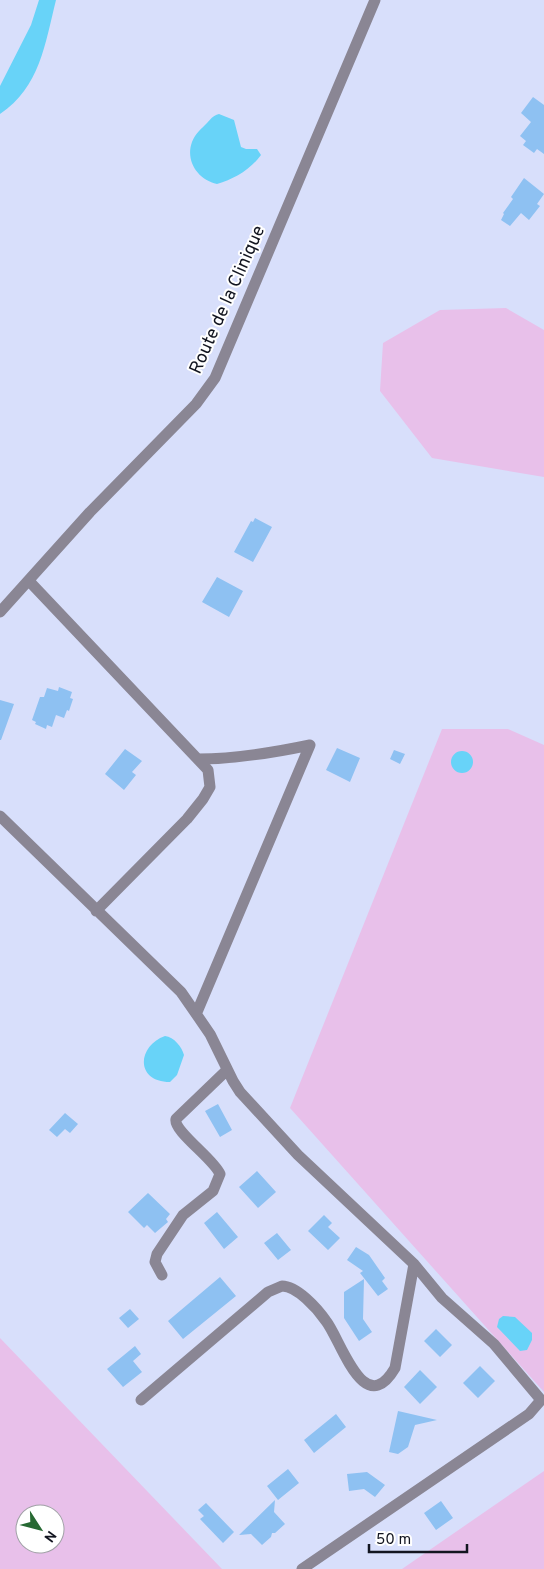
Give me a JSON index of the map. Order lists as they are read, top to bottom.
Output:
{
  "streets": {
    "street": ["Route de la Clinique"]
  },
  "scale_bar": "50 m",
  "north": "bottom right"
}
